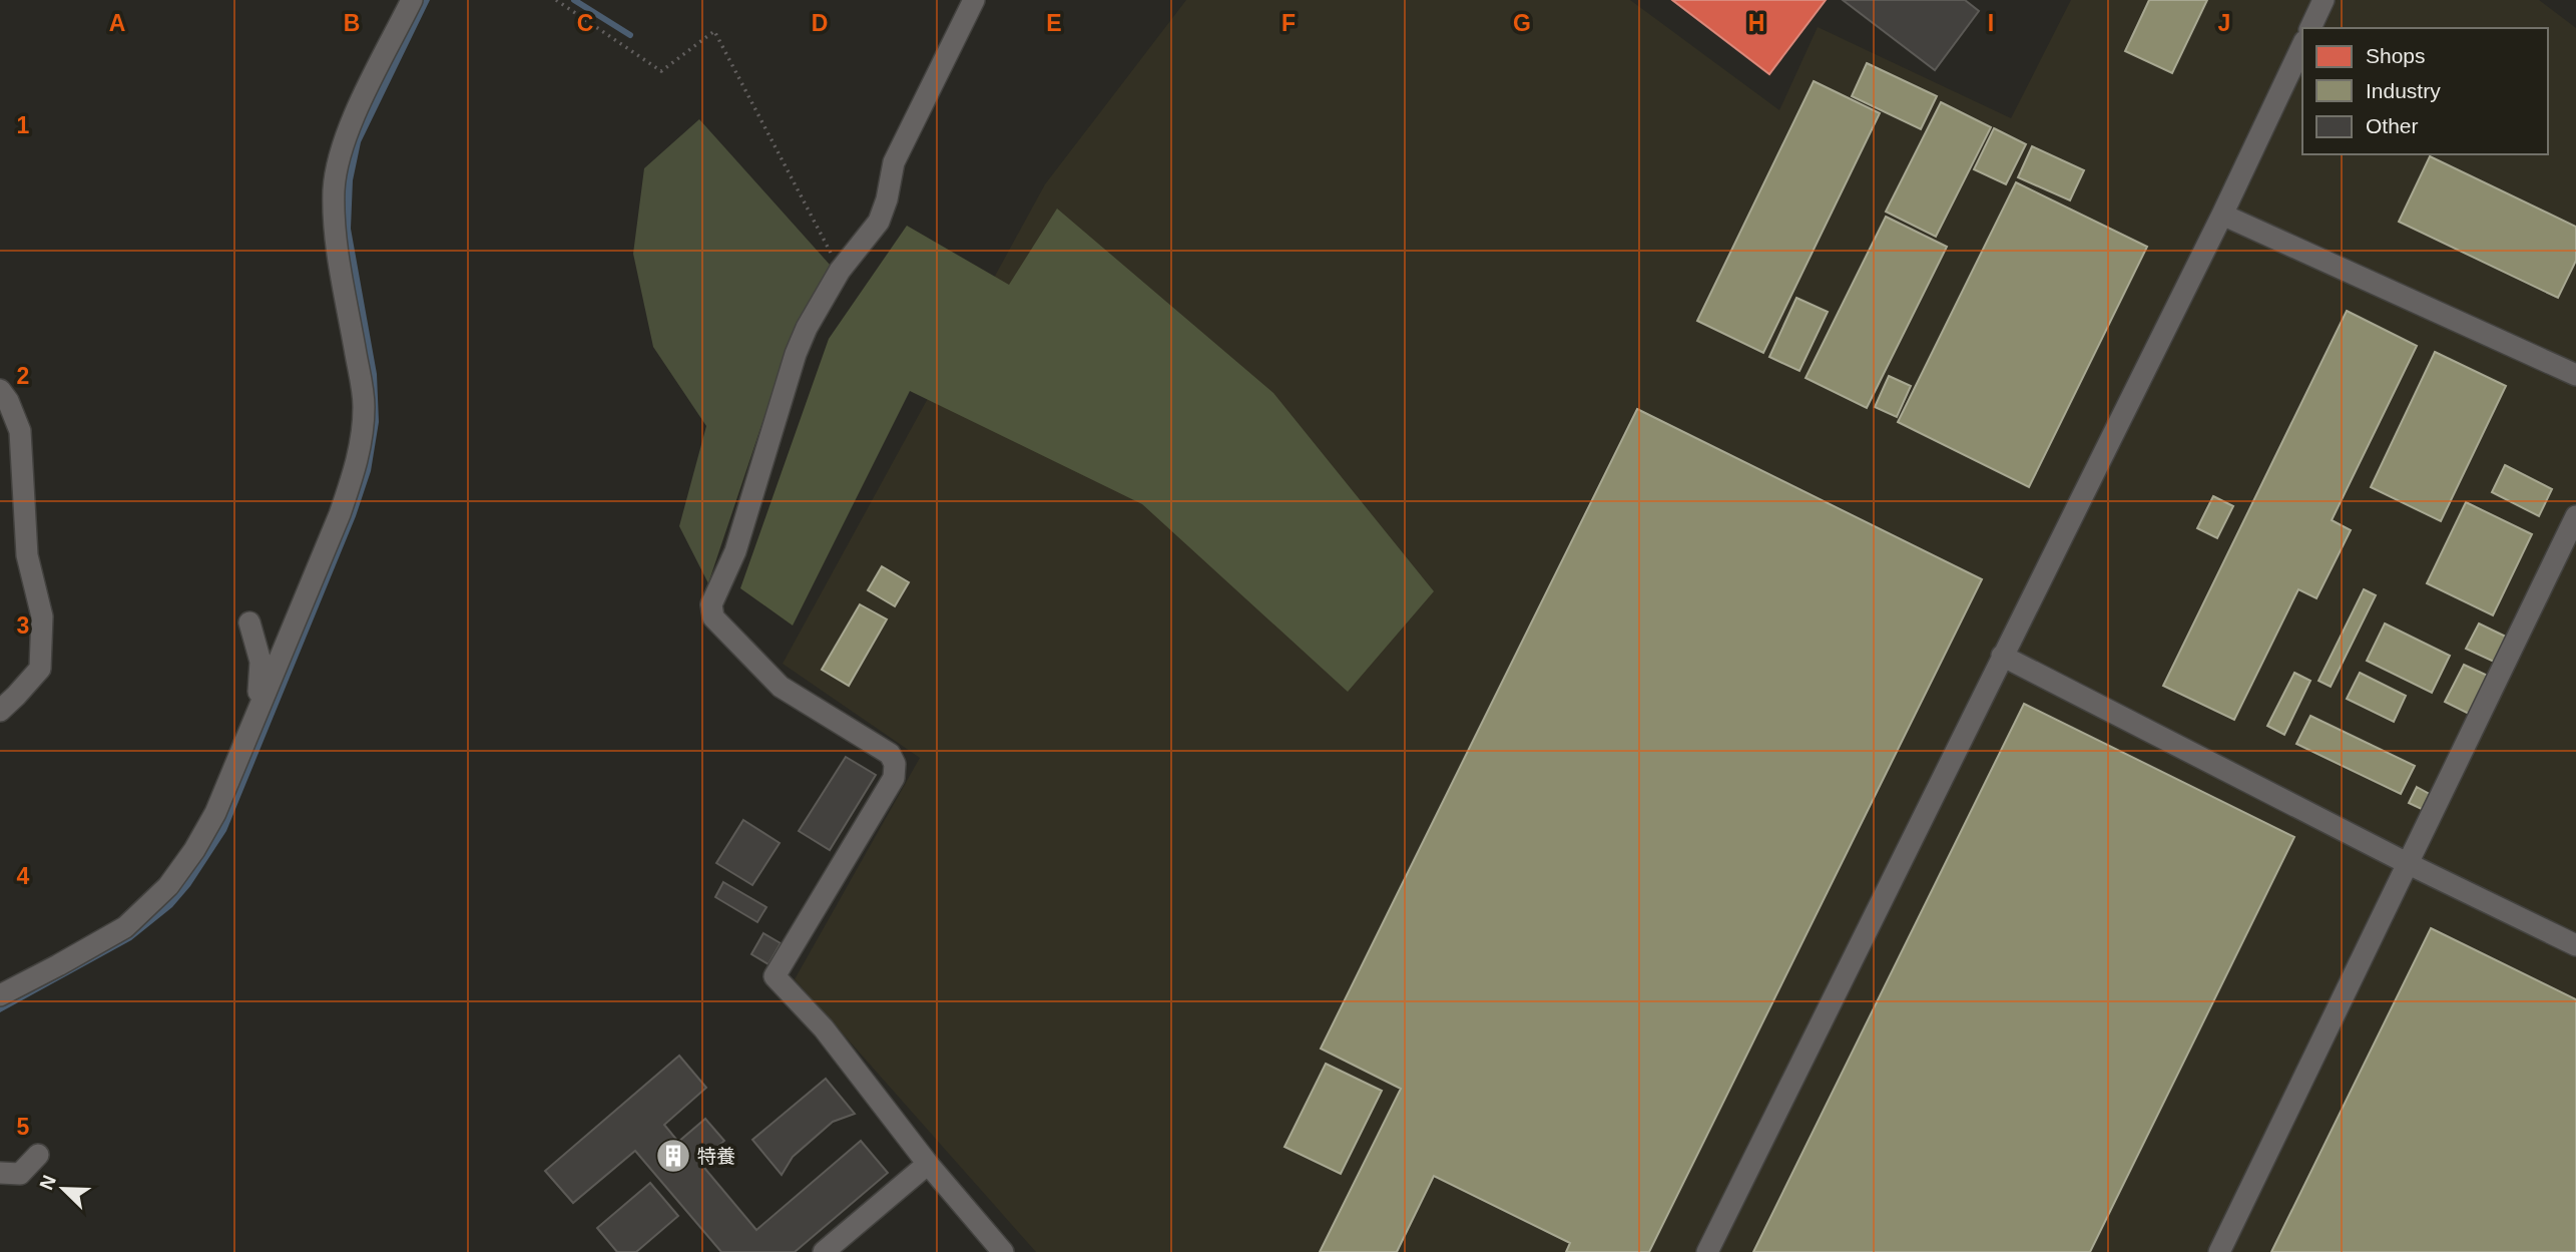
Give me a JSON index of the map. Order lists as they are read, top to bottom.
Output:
{
  "places": {
    "building": ["特養"]
  },
  "legend": ["Shops", "Industry", "Other"],
  "north": "top left",
  "grid": {
    "columns": [
      "A",
      "B",
      "C",
      "D",
      "E",
      "F",
      "G",
      "H",
      "I",
      "J"
    ],
    "rows": [
      "1",
      "2",
      "3",
      "4",
      "5"
    ]
  }
}
